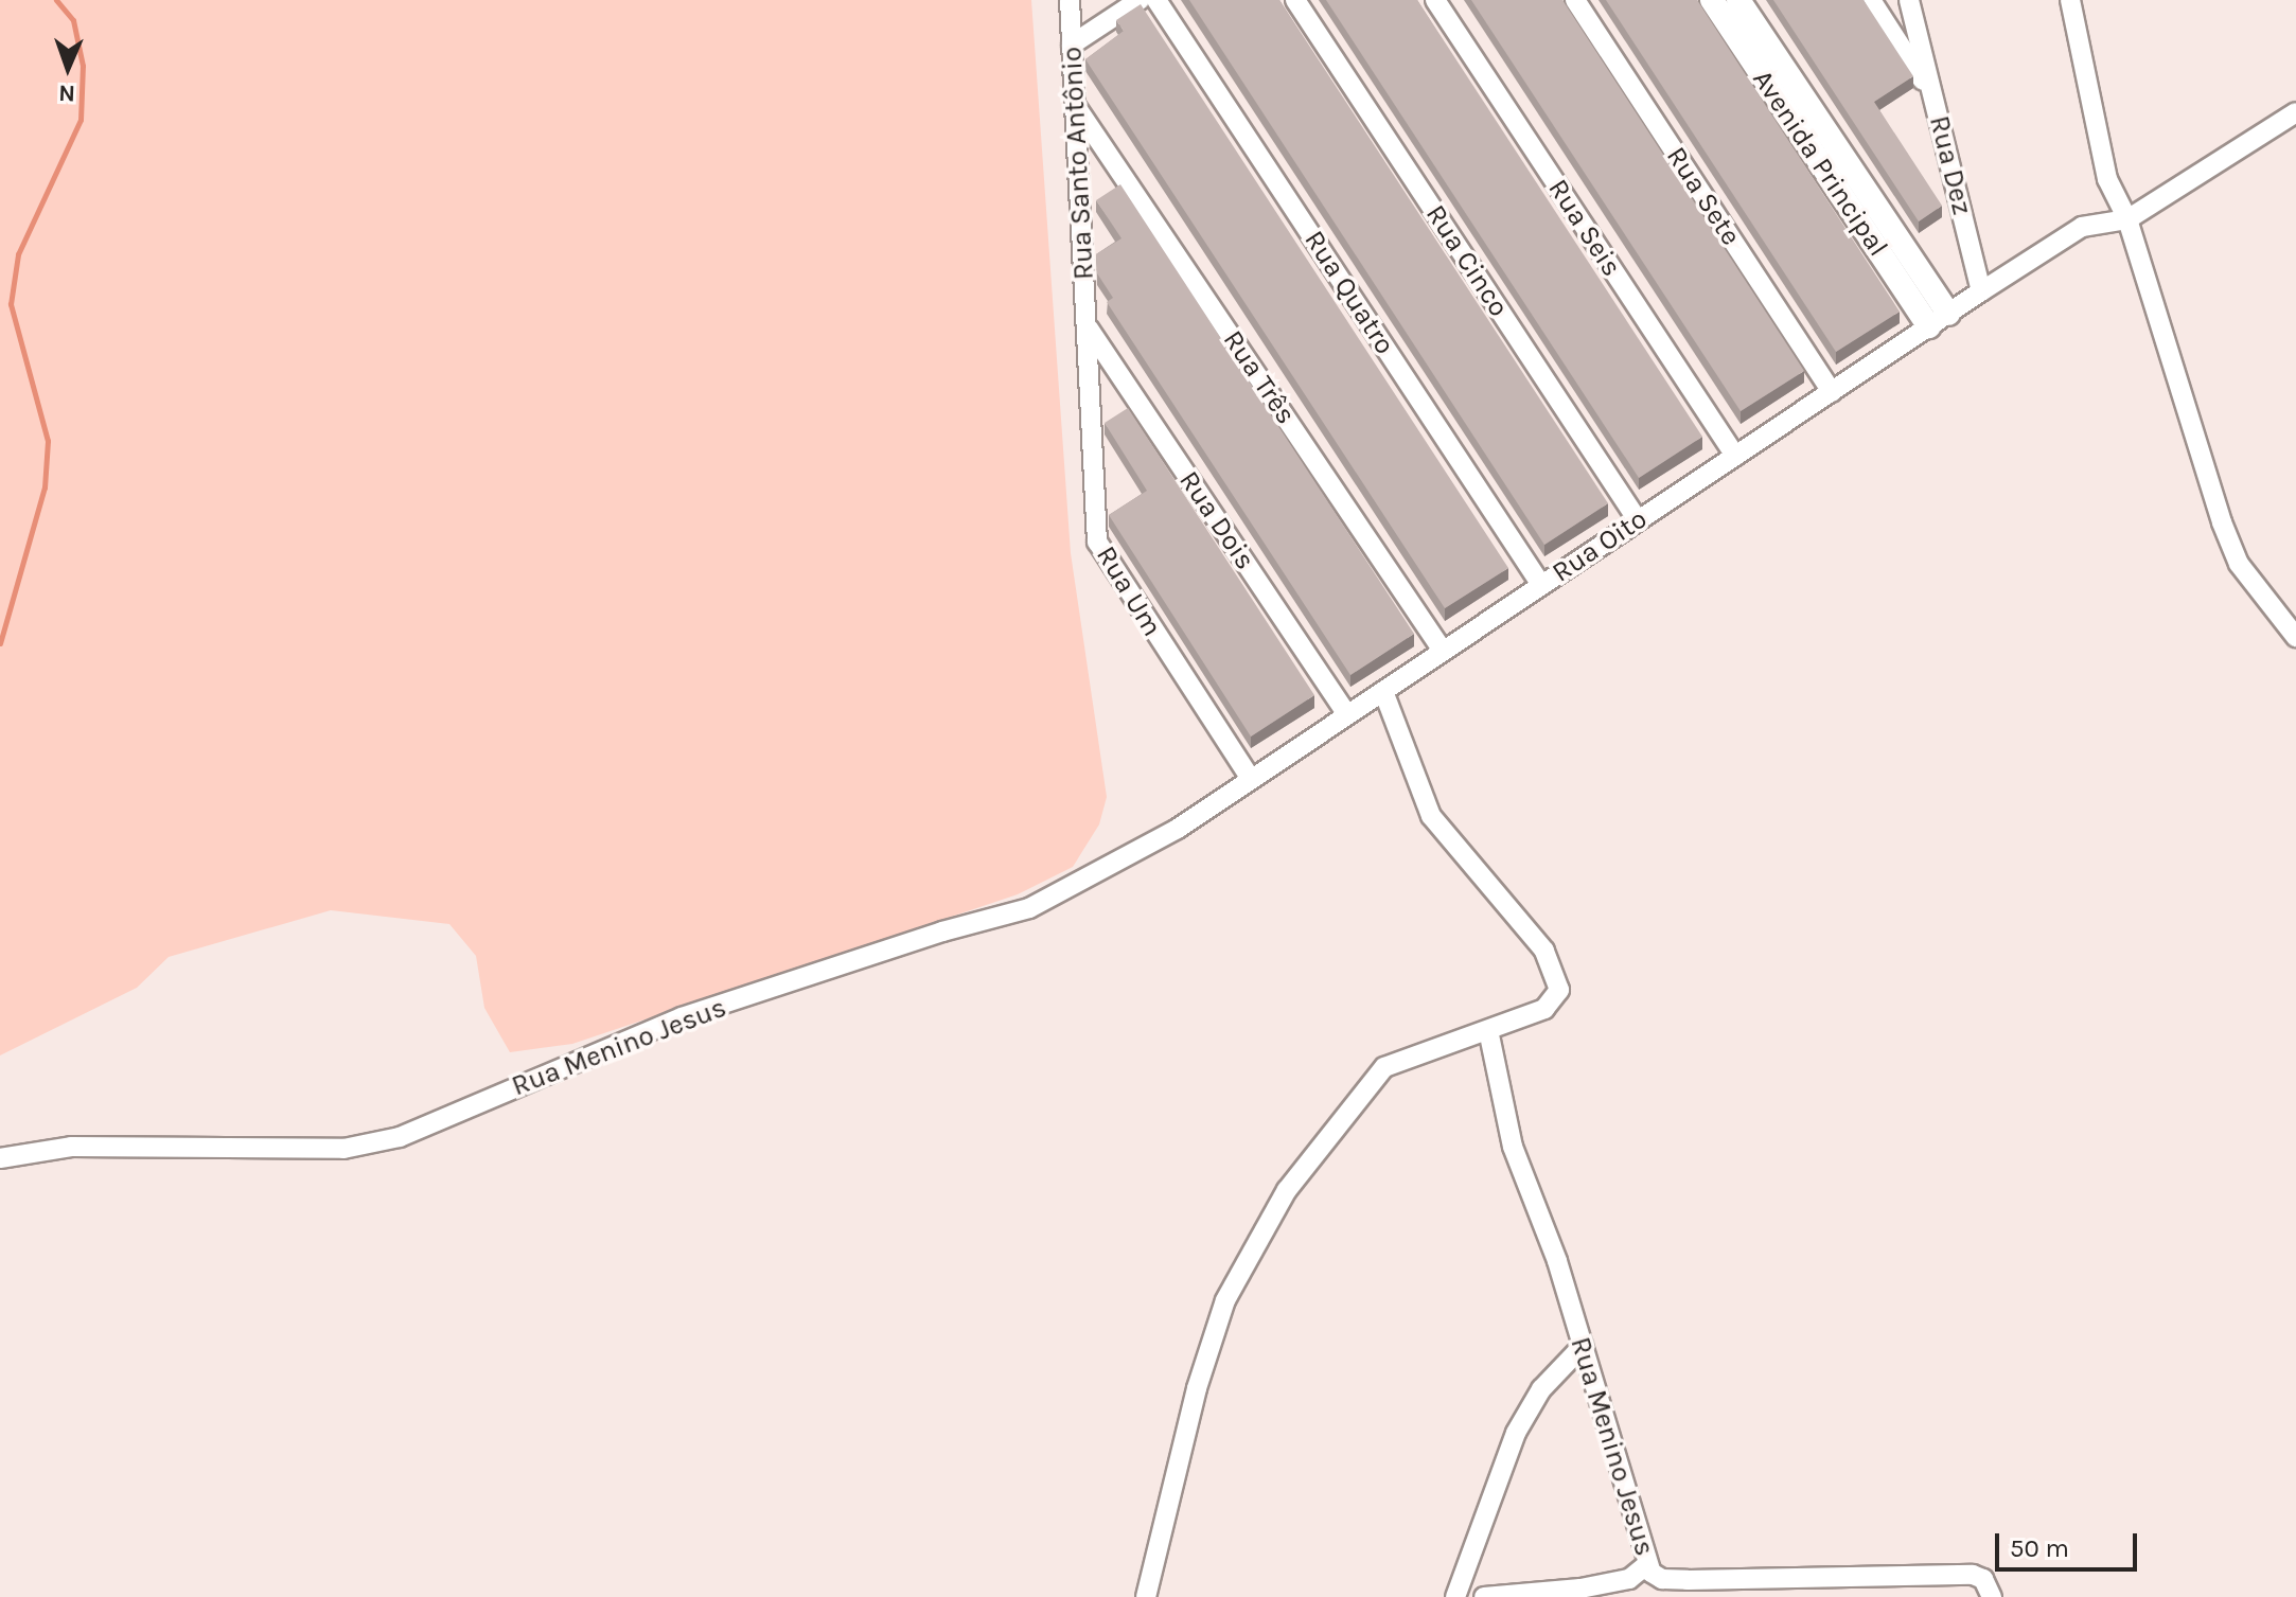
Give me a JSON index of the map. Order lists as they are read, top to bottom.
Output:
{
  "streets": {
    "street": [
      "Rua Santo Antônio",
      "Avenida Principal",
      "Rua Dez",
      "Rua Sete",
      "Rua Seis",
      "Rua Cinco",
      "Rua Quatro",
      "Rua Três",
      "Rua Dois",
      "Rua Oito",
      "Rua Um",
      "Rua Menino Jesus"
    ]
  },
  "crossings": [
    ["Rua Santo Antônio", "Rua Três"],
    ["Rua Santo Antônio", "Rua Dois"],
    ["Rua Santo Antônio", "Rua Um"],
    ["Avenida Principal", "Rua Oito"],
    ["Rua Sete", "Rua Oito"],
    ["Rua Seis", "Rua Oito"],
    ["Rua Cinco", "Rua Oito"],
    ["Rua Quatro", "Rua Oito"],
    ["Rua Três", "Rua Oito"],
    ["Rua Dois", "Rua Oito"],
    ["Rua Dois", "Rua Um"],
    ["Rua Oito", "Rua Um"],
    ["Rua Oito", "Rua Menino Jesus"],
    ["Rua Um", "Rua Menino Jesus"]
  ],
  "scale_bar": "50 m",
  "north": "bottom"
}
